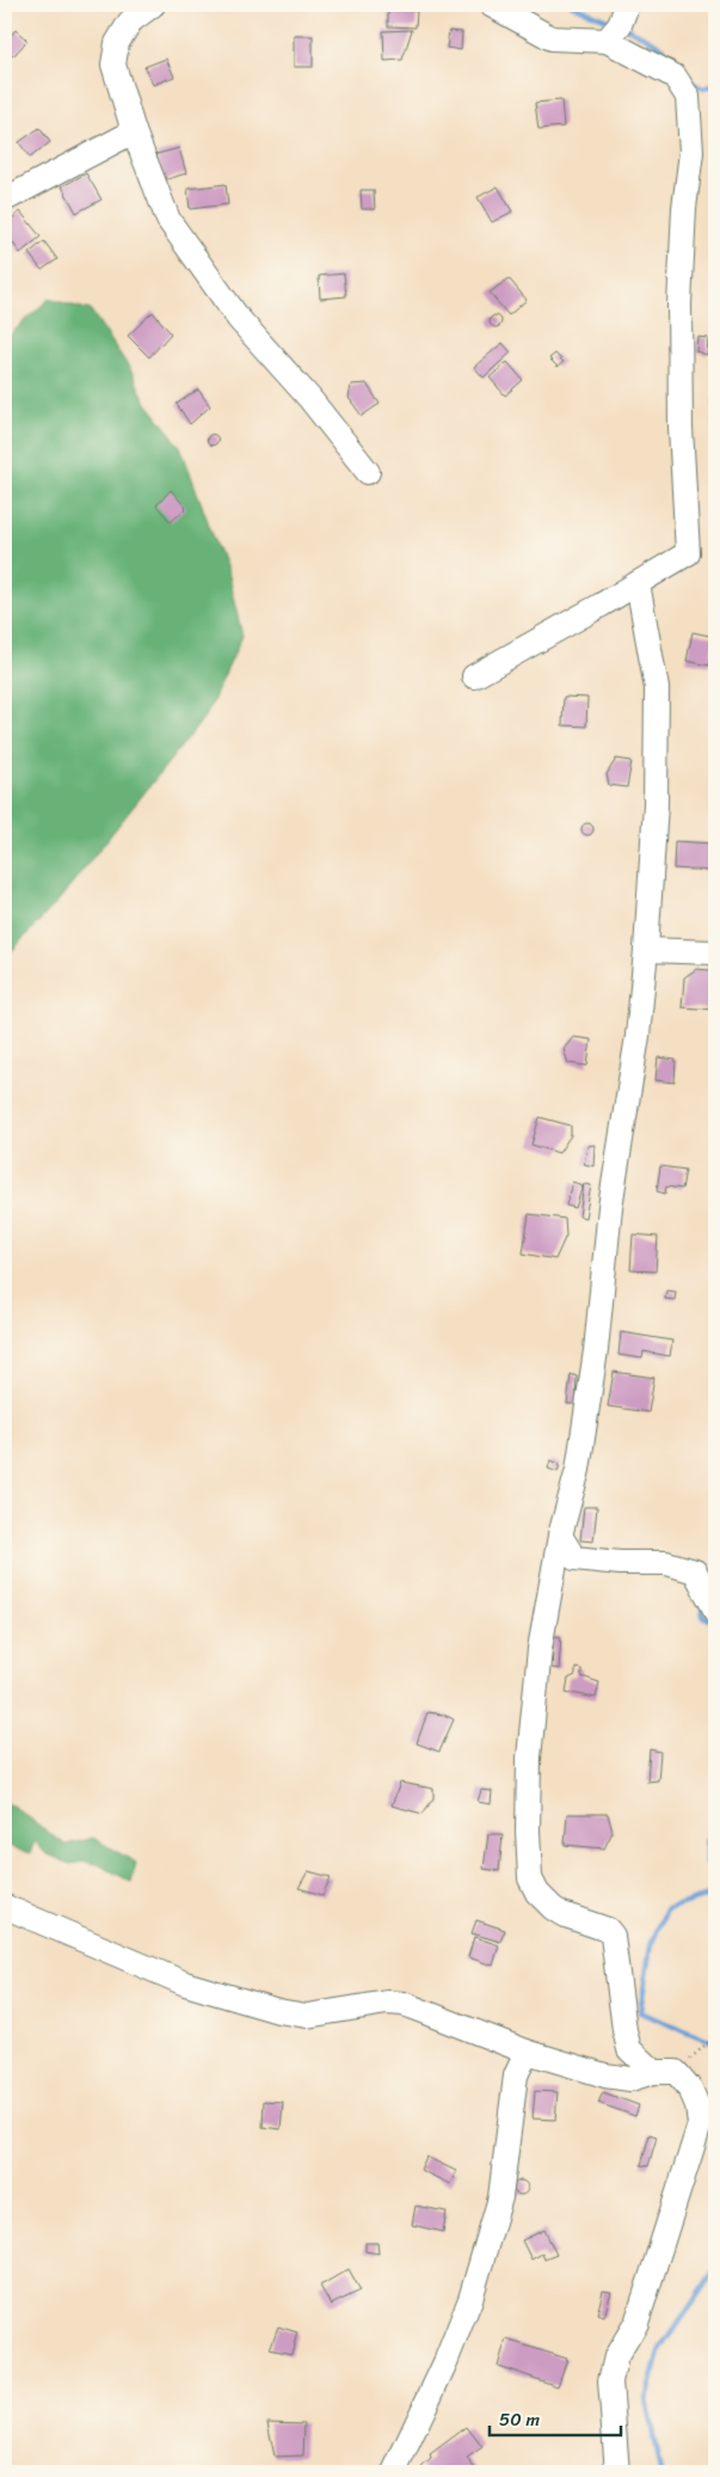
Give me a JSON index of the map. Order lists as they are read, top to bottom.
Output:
{
  "scale_bar": "50 m"
}
